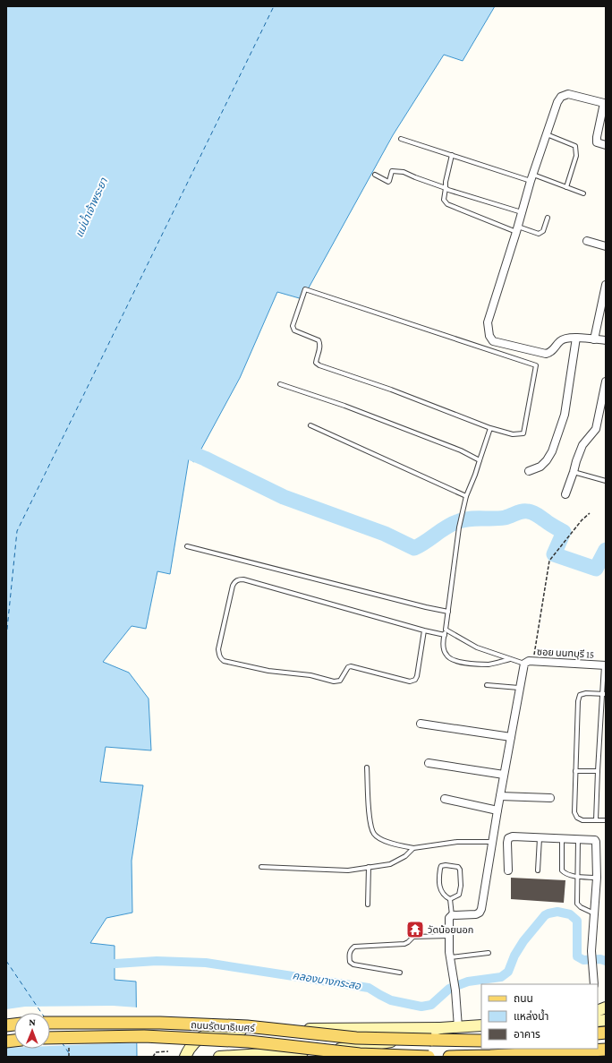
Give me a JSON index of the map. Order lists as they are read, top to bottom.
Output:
{
  "streets": {
    "main road": ["ถนนรัตนาธิเบศร์"],
    "street": ["ซอย นนทบุรี 15"]
  },
  "water": ["แม่น้ำเจ้าพระยา", "คลองบางกระสอ"],
  "places": {
    "temple": ["วัดน้อยนอก"]
  },
  "legend": ["ถนน", "แหล่งน้ำ", "อาคาร"],
  "north": "top"
}
